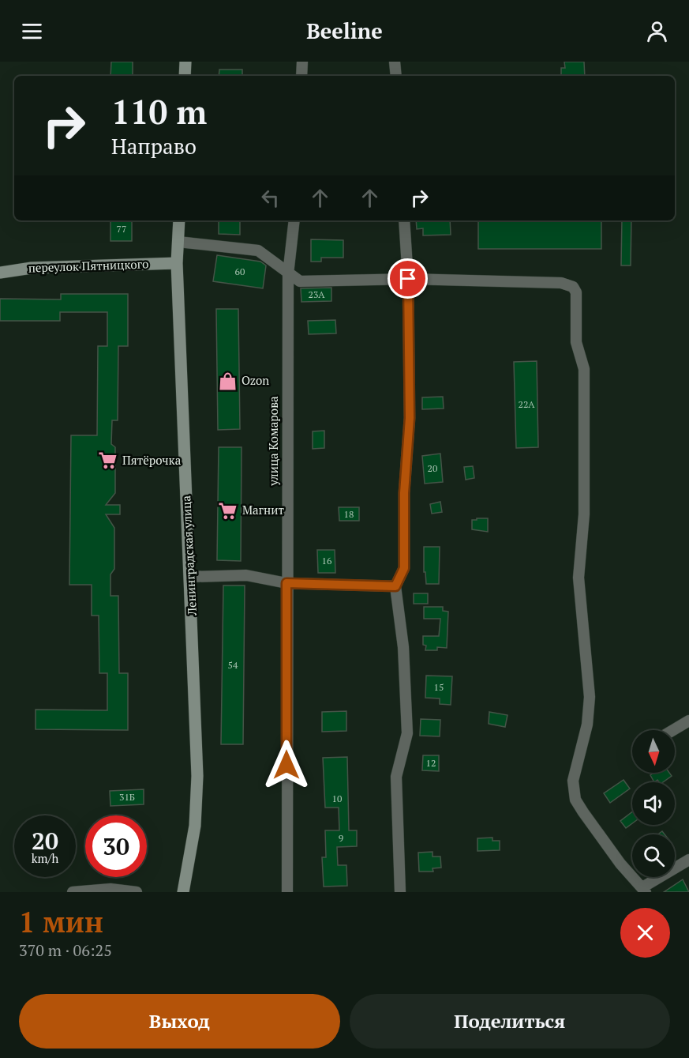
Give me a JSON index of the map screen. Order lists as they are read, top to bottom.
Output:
{
  "streets": {
    "main road": ["переулок Пятницкого", "Ленинградская улица"],
    "street": ["улица Комарова"]
  },
  "crossings": [
    ["переулок Пятницкого", "Ленинградская улица"]
  ],
  "places": {
    "shop": ["Ozon"],
    "supermarket": ["Пятёрочка", "Магнит"]
  },
  "house_numbers": [
    "77",
    "60",
    "23А",
    "22А",
    "20",
    "18",
    "16",
    "54",
    "15",
    "12",
    "31Б",
    "10",
    "9"
  ],
  "north": "bottom",
  "page": {
    "header": "Beeline",
    "turn": ["110 m", "Направо"],
    "speed": "20 km/h",
    "limit": "30",
    "heading": ["1 мин", "370 m · 06:25"],
    "buttons": ["Выход", "Поделиться"]
  }
}
